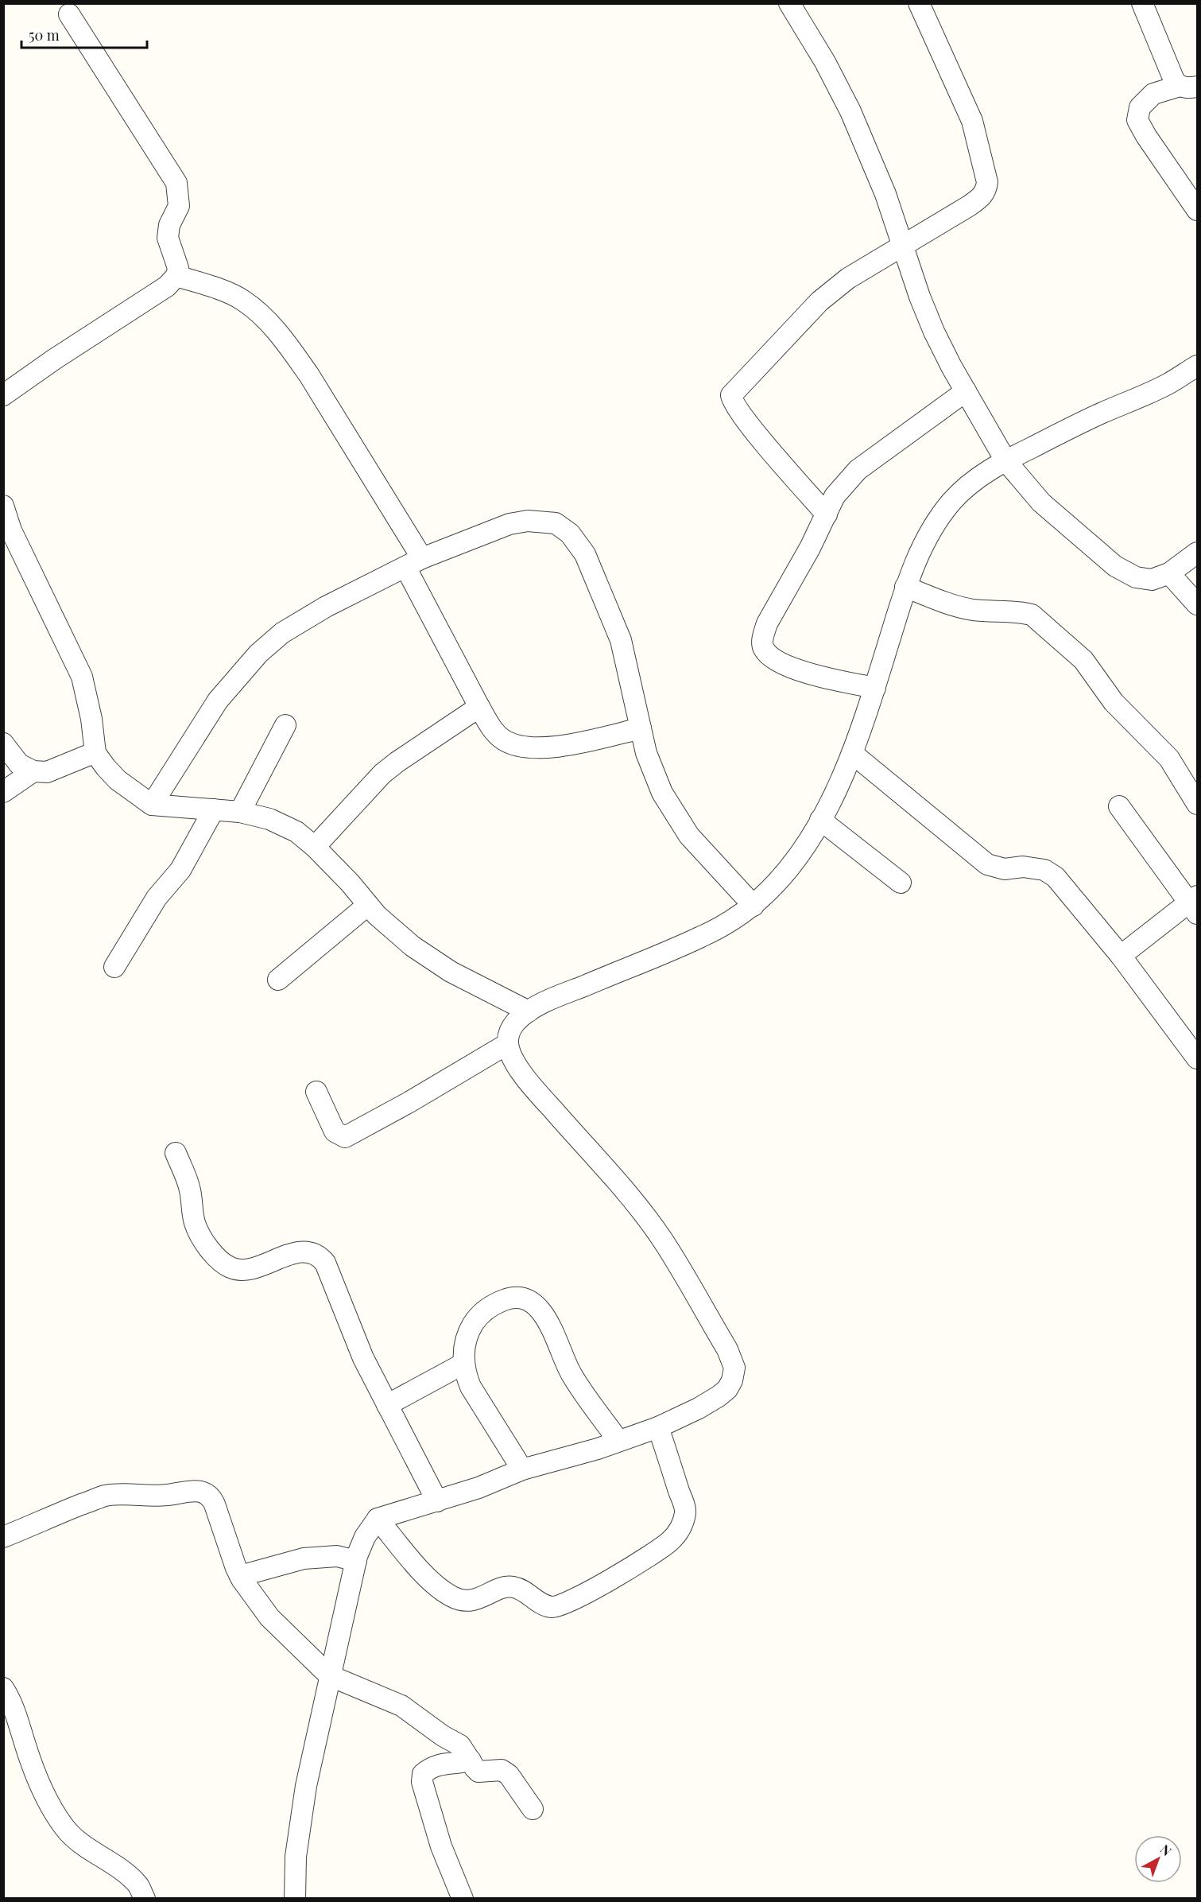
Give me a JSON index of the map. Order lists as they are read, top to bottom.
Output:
{
  "scale_bar": "50 m",
  "north": "top right"
}
